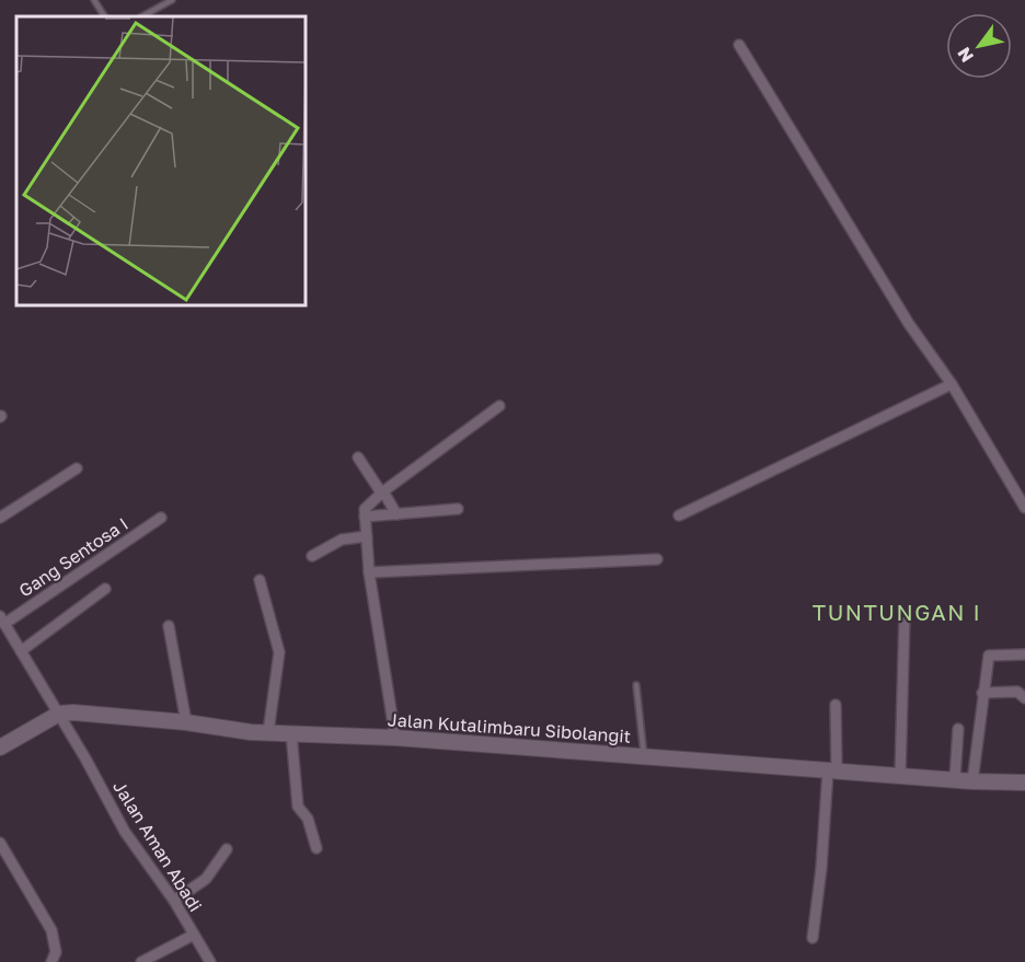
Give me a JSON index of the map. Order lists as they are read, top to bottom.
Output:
{
  "streets": {
    "street": ["Gang Sentosa I", "Jalan Kutalimbaru Sibolangit", "Jalan Aman Abadi"]
  },
  "crossings": [
    ["Gang Sentosa I", "Jalan Aman Abadi"],
    ["Jalan Kutalimbaru Sibolangit", "Jalan Aman Abadi"]
  ],
  "districts": ["TUNTUNGAN I"],
  "north": "bottom left"
}
